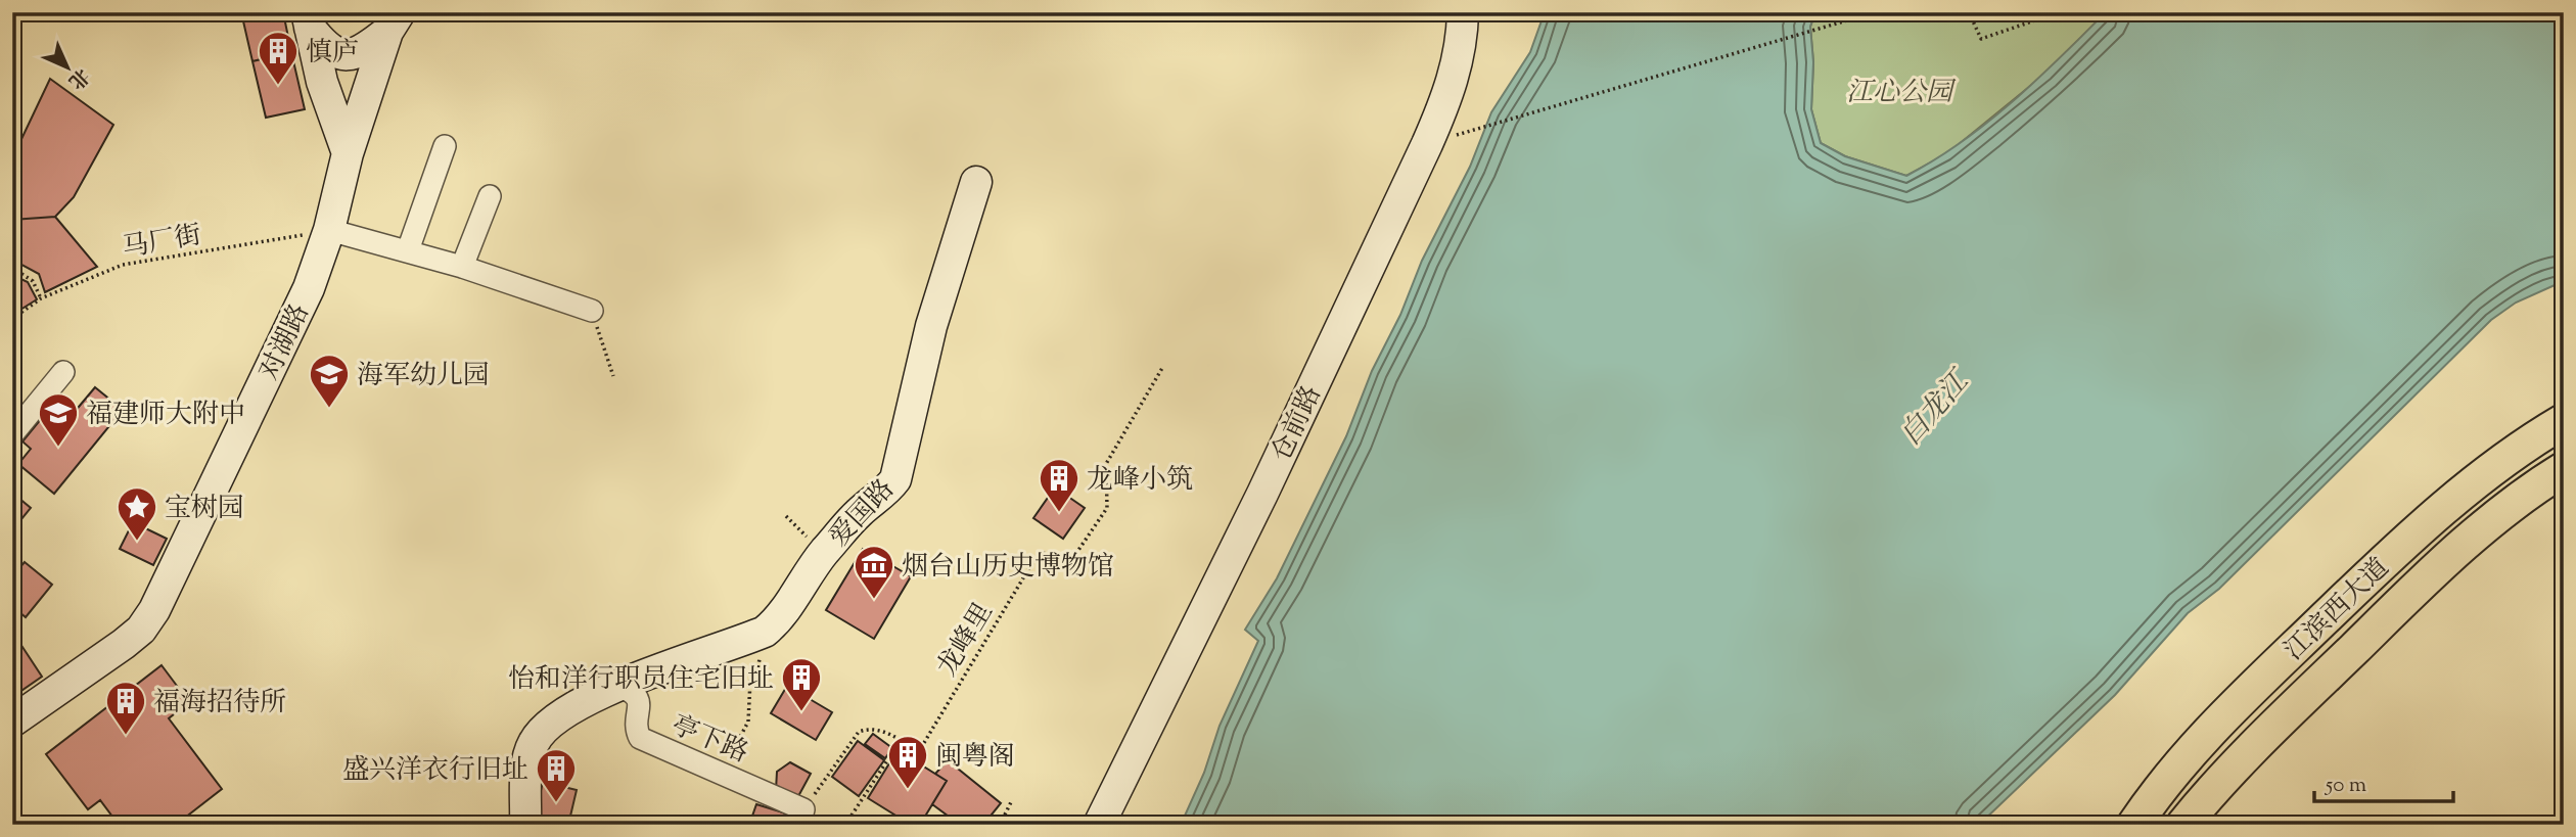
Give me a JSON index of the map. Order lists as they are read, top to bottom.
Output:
{
  "streets": {
    "main road": ["江滨西大道"],
    "street": [
      "对湖路",
      "仓前路",
      "爱国路",
      "亭下路"
    ],
    "path": ["马厂街", "龙峰里"]
  },
  "crossings": [
    ["马厂街", "对湖路"],
    ["爱国路", "亭下路"],
    ["龙峰里", "亭下路"]
  ],
  "water": ["白龙江"],
  "parks": ["江心公园"],
  "places": {
    "building": [
      "慎庐",
      "龙峰小筑",
      "怡和洋行职员住宅旧址",
      "福海招待所",
      "闽粤阁",
      "盛兴洋衣行旧址"
    ],
    "school or university": ["海军幼儿园", "福建师大附中"],
    "place": ["宝树园"],
    "museum": ["烟台山历史博物馆"]
  },
  "scale_bar": "50 m",
  "north": "bottom right"
}
